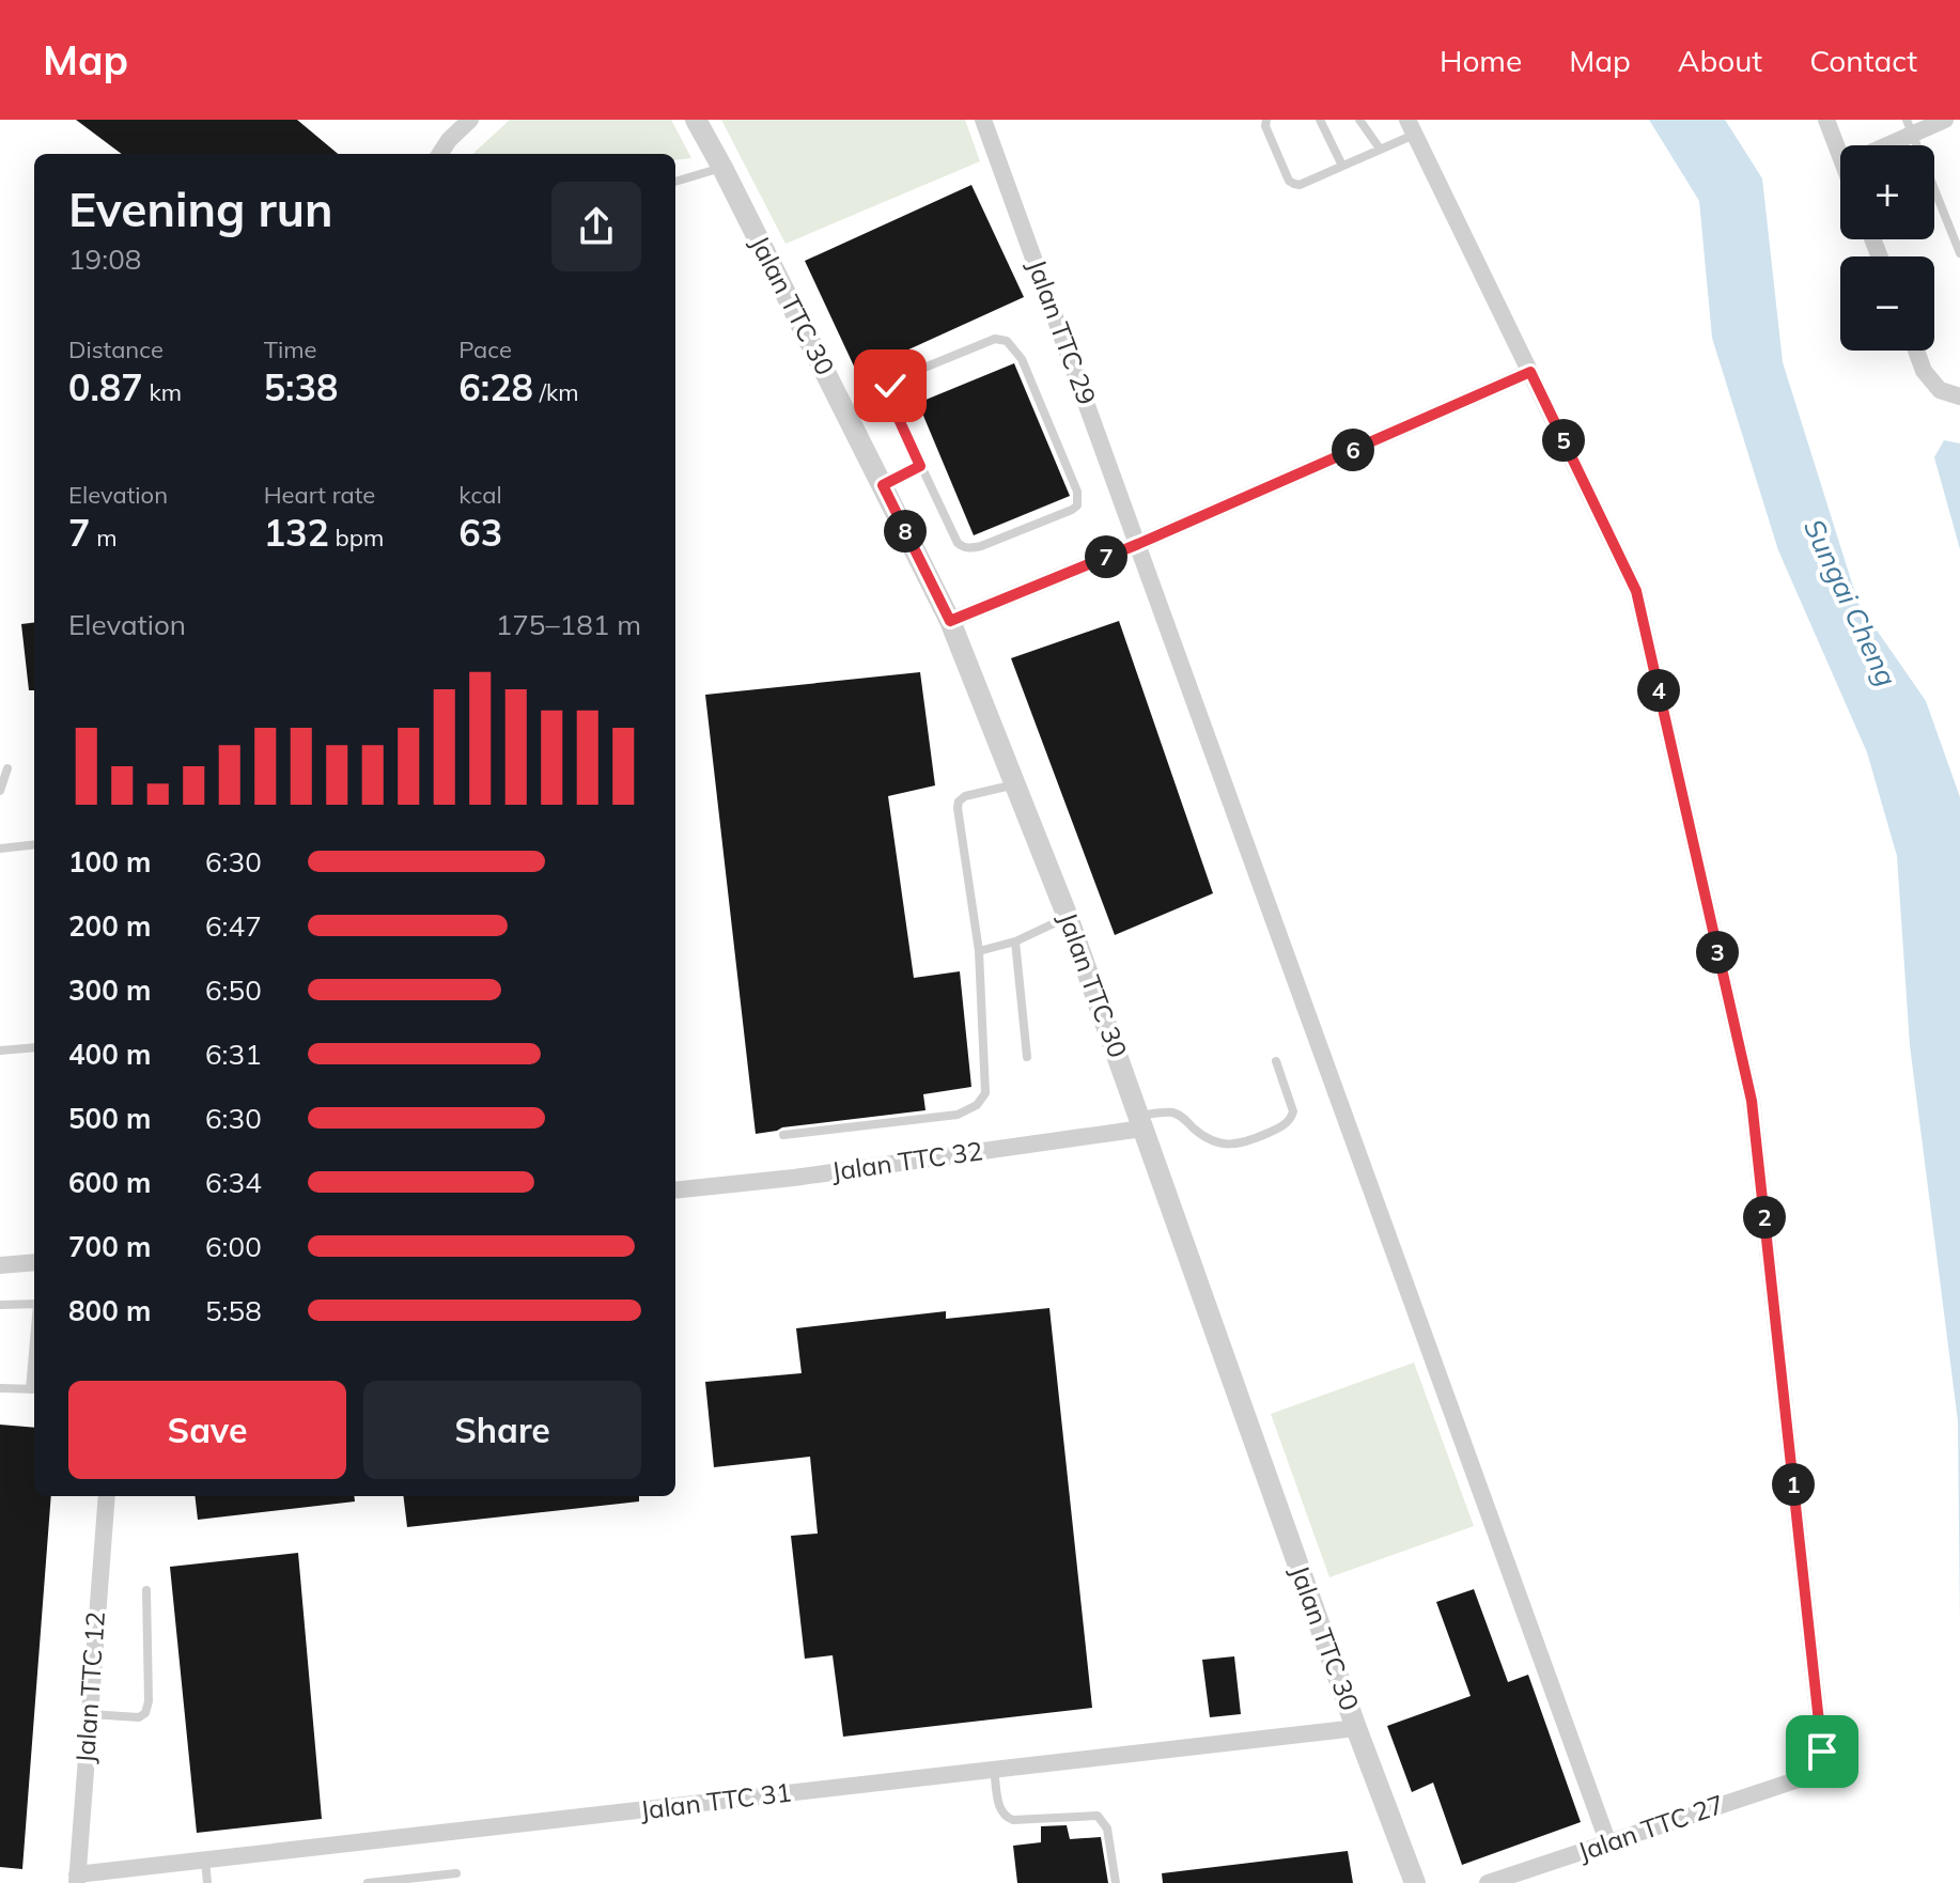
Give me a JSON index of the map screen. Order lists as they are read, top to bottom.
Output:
{
  "streets": {
    "street": [
      "Jalan TTC 30",
      "Jalan TTC 29",
      "Jalan TTC 32",
      "Jalan TTC 12",
      "Jalan TTC 31",
      "Jalan TTC 27"
    ]
  },
  "crossings": [
    ["Jalan TTC 30", "Jalan TTC 32"],
    ["Jalan TTC 30", "Jalan TTC 31"],
    ["Jalan TTC 29", "Jalan TTC 27"],
    ["Jalan TTC 12", "Jalan TTC 31"]
  ],
  "water": ["Sungai Cheng"],
  "page": {
    "header": "Map",
    "nav": [
      "Home",
      "Map",
      "About",
      "Contact"
    ],
    "map_buttons": ["+", "−"],
    "heading": ["Evening run", "19:08"],
    "stats": [
      ["Distance", "0.87 km"],
      ["Time", "5:38"],
      ["Pace", "6:28 /km"],
      ["Elevation", "7 m"],
      ["Heart rate", "132 bpm"],
      ["kcal", "63"]
    ],
    "pins": [
      "5",
      "6",
      "8",
      "7",
      "4",
      "3",
      "2",
      "1"
    ],
    "chart": ["Elevation", "175–181 m"],
    "list": [
      {
        "name": "100 m",
        "note": "6:30"
      },
      {
        "name": "200 m",
        "note": "6:47"
      },
      {
        "name": "300 m",
        "note": "6:50"
      },
      {
        "name": "400 m",
        "note": "6:31"
      },
      {
        "name": "500 m",
        "note": "6:30"
      },
      {
        "name": "600 m",
        "note": "6:34"
      },
      {
        "name": "700 m",
        "note": "6:00"
      },
      {
        "name": "800 m",
        "note": "5:58"
      }
    ],
    "buttons": ["Save", "Share"]
  }
}
